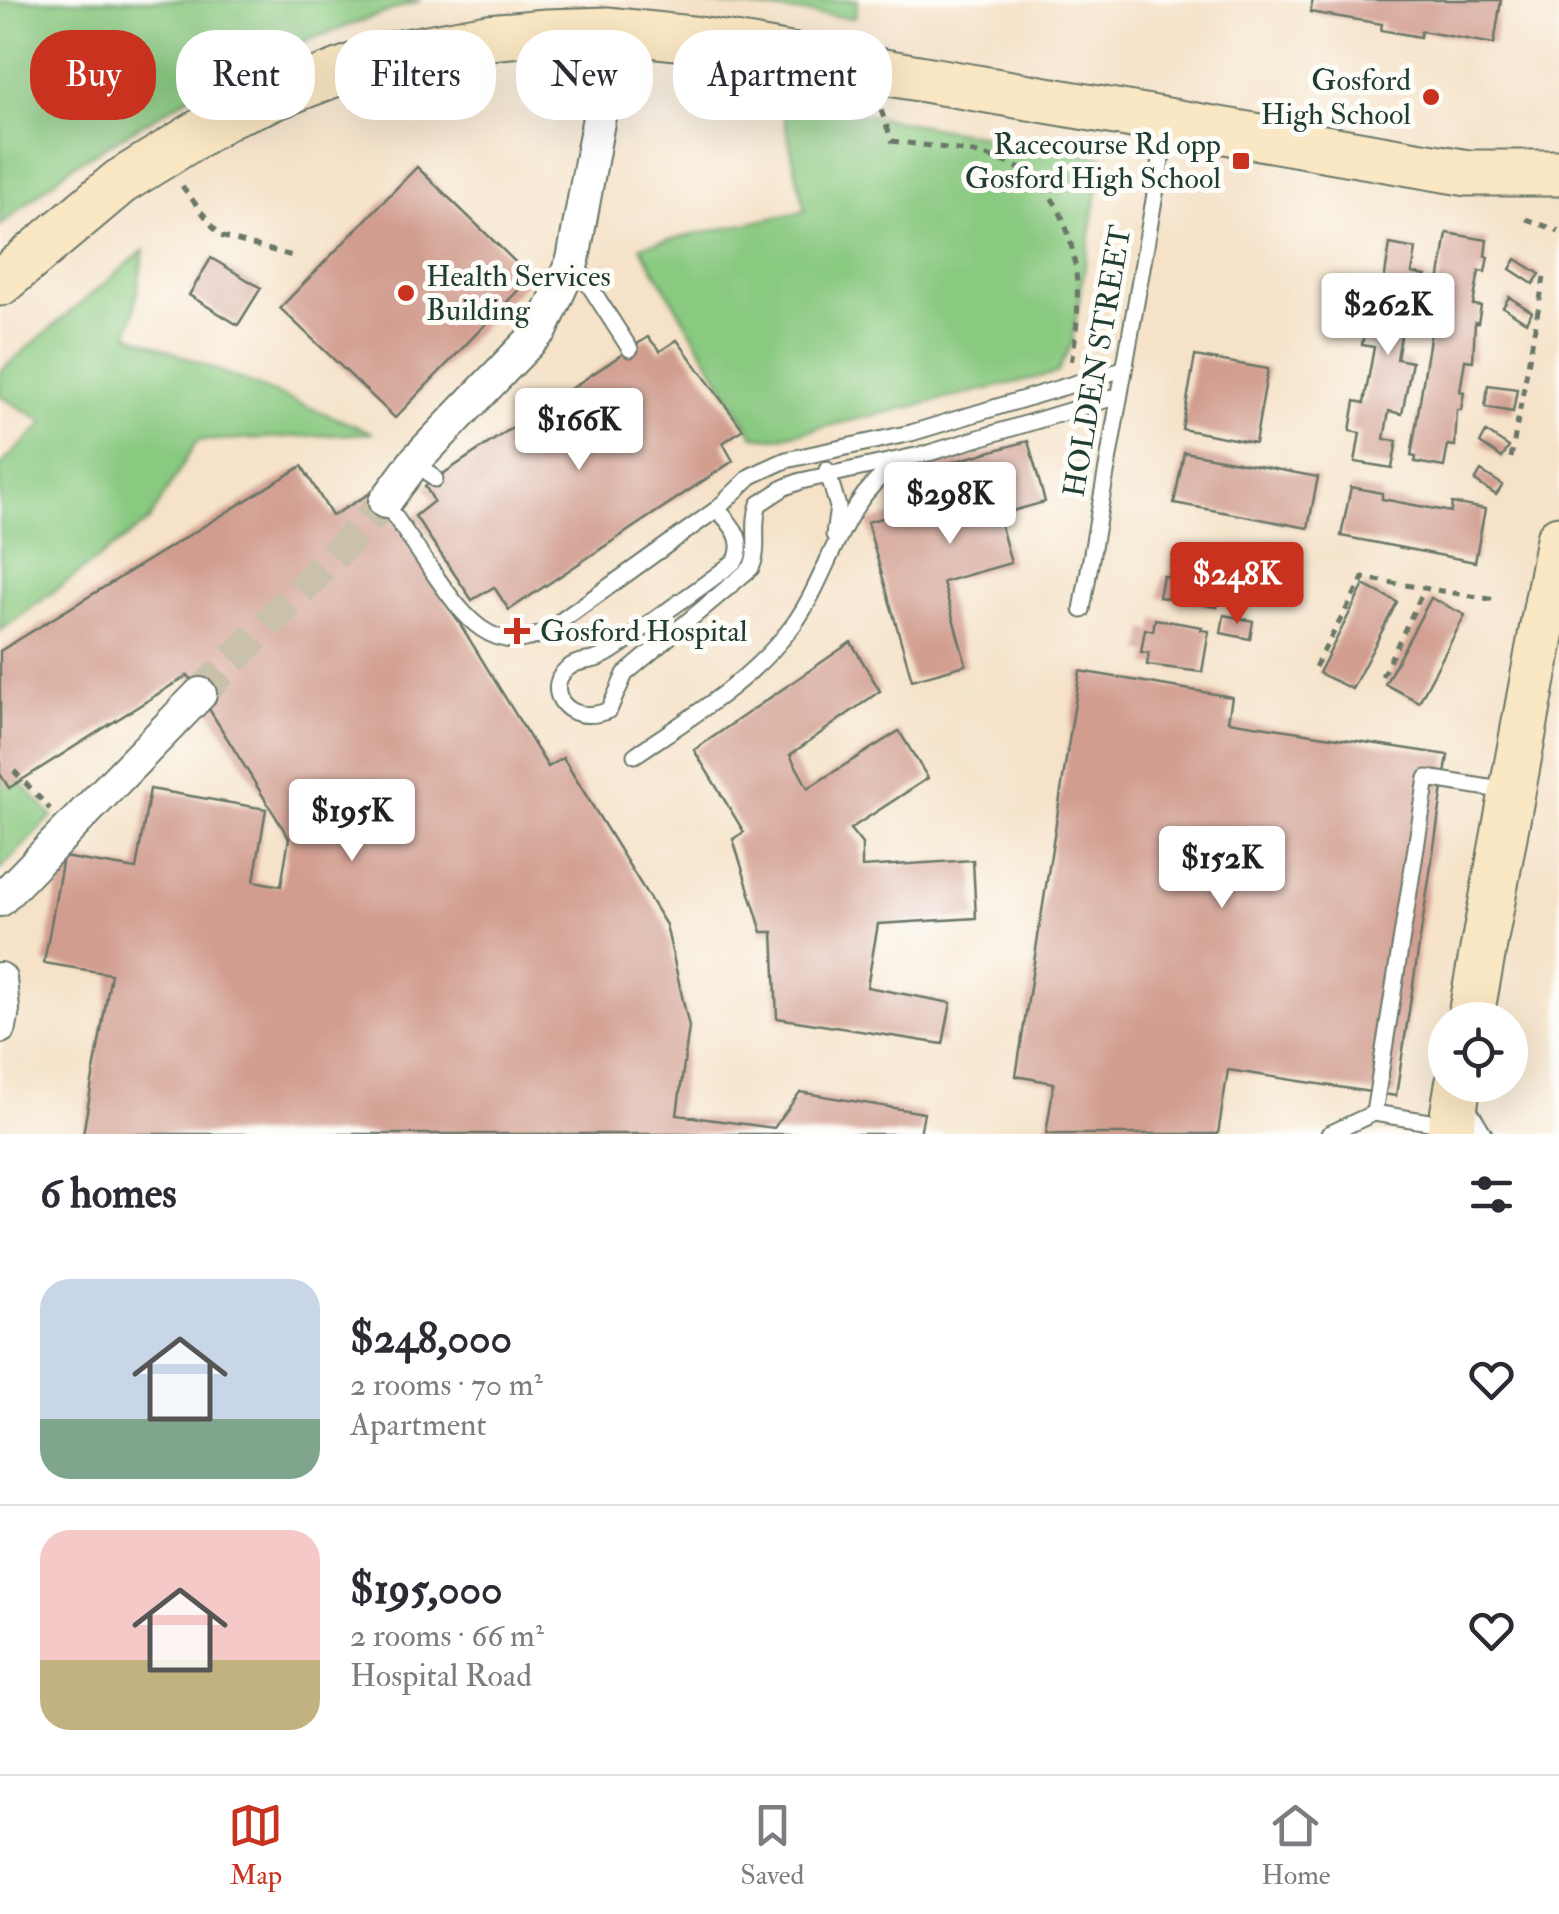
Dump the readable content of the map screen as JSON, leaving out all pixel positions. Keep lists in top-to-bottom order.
{
  "streets": {
    "lane": ["HOLDEN STREET"]
  },
  "places": {
    "other": ["Gosford High School", "Health Services Building"],
    "transit": ["Racecourse Rd opp Gosford High School"],
    "health": ["Gosford Hospital"]
  },
  "page": {
    "chip": [
      "Buy",
      "Rent",
      "Filters",
      "New",
      "Apartment"
    ],
    "price": [
      "$262K",
      "$166K",
      "$298K",
      "$248K",
      "$195K",
      "$152K"
    ],
    "heading": "6 homes",
    "list": [
      {
        "name": "$248,000",
        "note": "2 rooms · 70 m² · Apartment"
      },
      {
        "name": "$195,000",
        "note": "2 rooms · 66 m² · Hospital Road"
      }
    ],
    "tabs": ["Map", "Saved", "Home"]
  }
}
